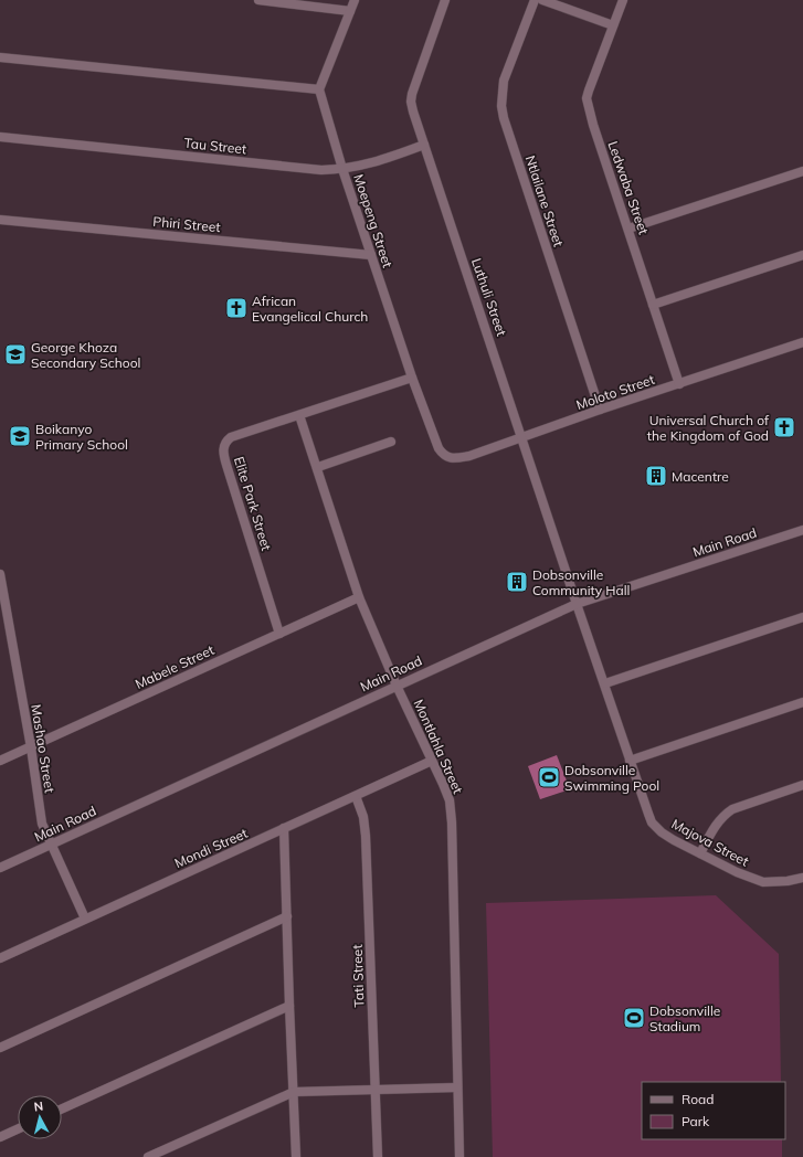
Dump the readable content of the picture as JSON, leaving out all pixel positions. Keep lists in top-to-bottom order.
{
  "streets": {
    "street": [
      "Tau Street",
      "Ledwaba Street",
      "Ntlailane Street",
      "Moepeng Street",
      "Phiri Street",
      "Luthuli Street",
      "Moloto Street",
      "Elite Park Street",
      "Main Road",
      "Mabele Street",
      "Montlahla Street",
      "Mashao Street",
      "Majova Street",
      "Mondi Street",
      "Tati Street"
    ]
  },
  "crossings": [
    ["Tau Street", "Moepeng Street"],
    ["Tau Street", "Luthuli Street"],
    ["Ledwaba Street", "Moloto Street"],
    ["Ntlailane Street", "Moloto Street"],
    ["Moepeng Street", "Phiri Street"],
    ["Moepeng Street", "Moloto Street"],
    ["Moepeng Street", "Elite Park Street"],
    ["Luthuli Street", "Moloto Street"],
    ["Luthuli Street", "Main Road"],
    ["Luthuli Street", "Majova Street"],
    ["Elite Park Street", "Mabele Street"],
    ["Elite Park Street", "Montlahla Street"],
    ["Main Road", "Montlahla Street"],
    ["Main Road", "Mashao Street"],
    ["Main Road", "Majova Street"],
    ["Mabele Street", "Montlahla Street"],
    ["Mabele Street", "Mashao Street"],
    ["Montlahla Street", "Mondi Street"],
    ["Mashao Street", "Mondi Street"],
    ["Mondi Street", "Tati Street"]
  ],
  "places": {
    "church": ["African Evangelical Church", "Universal Church of the Kingdom of God"],
    "school or university": ["George Khoza Secondary School", "Boikanyo Primary School"],
    "building": ["Macentre", "Dobsonville Community Hall"],
    "sports": ["Dobsonville Swimming Pool", "Dobsonville Stadium"]
  },
  "legend": ["Road", "Park"],
  "north": "top"
}
